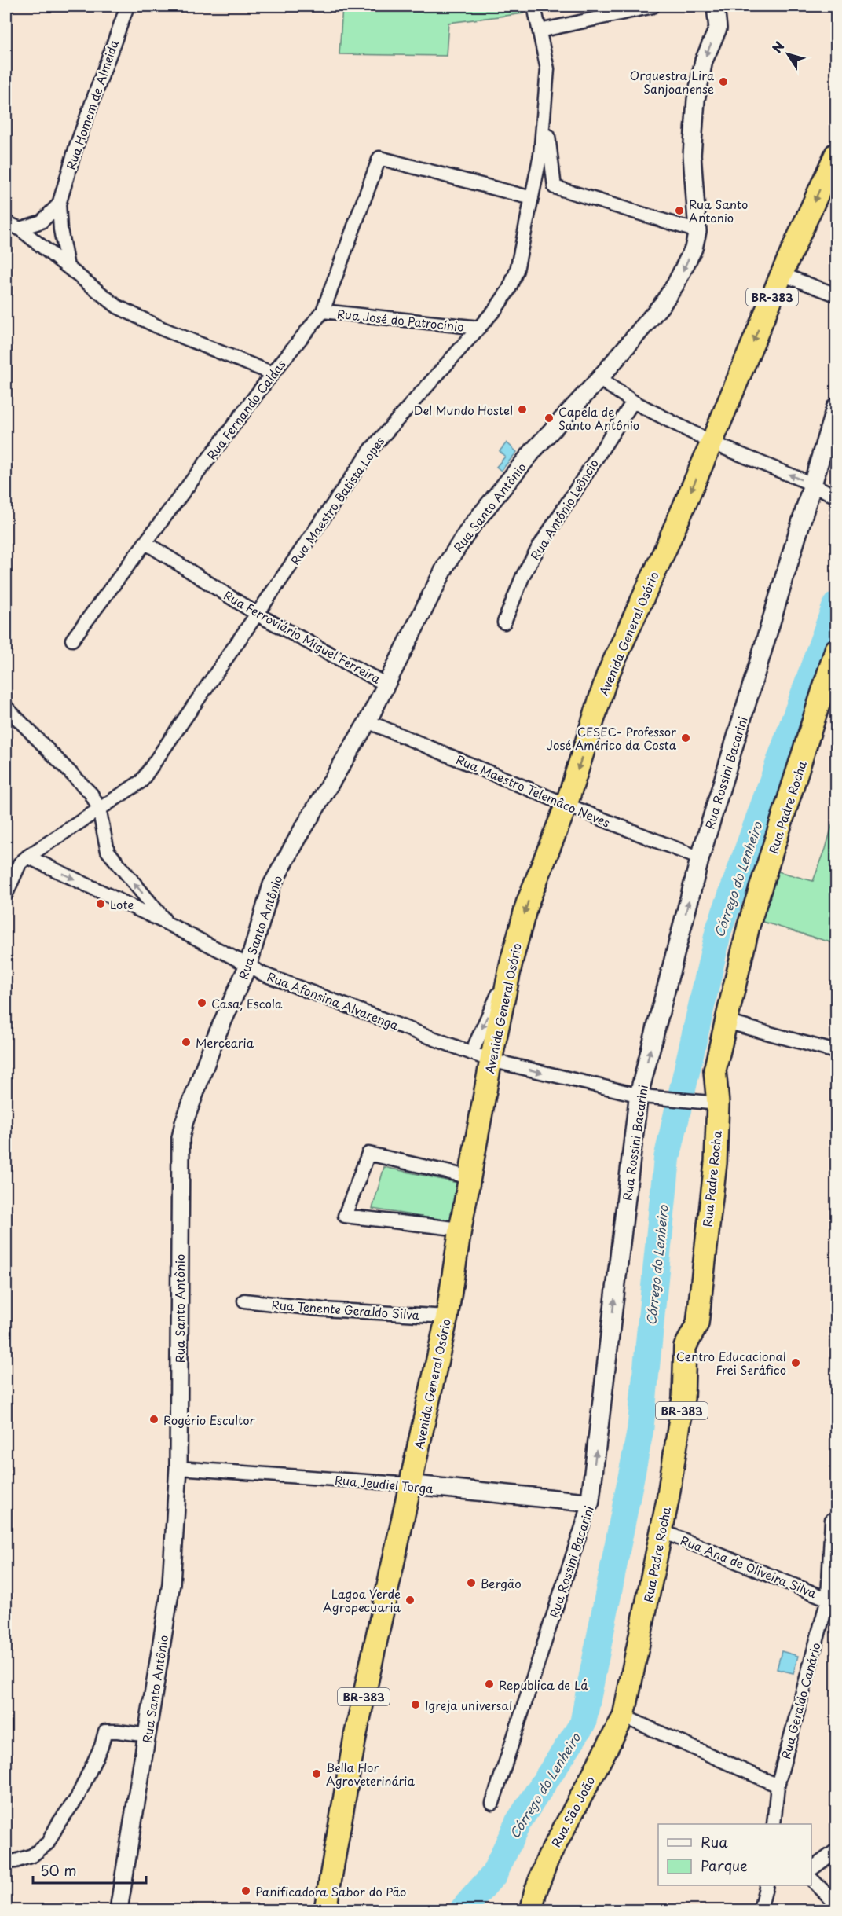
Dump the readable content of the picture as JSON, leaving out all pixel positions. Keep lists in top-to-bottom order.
{
  "streets": {
    "highway": [
      "BR-383",
      "Avenida General Osório",
      "Rua Padre Rocha",
      "Rua São João"
    ],
    "main road": ["Rua Rossini Bacarini", "Rua Jeudiel Torga"],
    "street": [
      "Rua Homem de Almeida",
      "Rua José do Patrocínio",
      "Rua Fernando Caldas",
      "Rua Maestro Batista Lopes",
      "Rua Santo Antônio",
      "Rua Antônio Leôncio",
      "Rua Ferroviário Miguel Ferreira",
      "Rua Maestro Telemâco Neves",
      "Rua Afonsina Alvarenga",
      "Rua Tenente Geraldo Silva",
      "Rua Ana de Oliveira Silva",
      "Rua Geraldo Canário"
    ]
  },
  "crossings": [
    ["Rua José do Patrocínio", "Rua Fernando Caldas"],
    ["Rua José do Patrocínio", "Rua Maestro Batista Lopes"],
    ["Rua Fernando Caldas", "Rua Maestro Batista Lopes"],
    ["Rua Fernando Caldas", "Rua Ferroviário Miguel Ferreira"],
    ["Rua Maestro Batista Lopes", "Rua Ferroviário Miguel Ferreira"],
    ["Rua Maestro Batista Lopes", "Rua Afonsina Alvarenga"],
    ["Rua Santo Antônio", "Rua Ferroviário Miguel Ferreira"],
    ["Rua Santo Antônio", "Rua Maestro Telemâco Neves"],
    ["Rua Santo Antônio", "Rua Afonsina Alvarenga"],
    ["Rua Santo Antônio", "Rua Jeudiel Torga"],
    ["Avenida General Osório", "Rua Maestro Telemâco Neves"],
    ["Avenida General Osório", "Rua Afonsina Alvarenga"],
    ["Avenida General Osório", "Rua Tenente Geraldo Silva"],
    ["Avenida General Osório", "Rua Jeudiel Torga"],
    ["Rua Rossini Bacarini", "Rua Maestro Telemâco Neves"],
    ["Rua Rossini Bacarini", "Rua Afonsina Alvarenga"],
    ["Rua Rossini Bacarini", "Rua Jeudiel Torga"],
    ["Rua Padre Rocha", "Rua Afonsina Alvarenga"],
    ["Rua Padre Rocha", "Rua Ana de Oliveira Silva"],
    ["Rua Padre Rocha", "Rua São João"],
    ["Rua Ana de Oliveira Silva", "Rua Geraldo Canário"]
  ],
  "one_way": ["Avenida General Osório", "Rua Rossini Bacarini"],
  "water": ["Córrego do Lenheiro"],
  "places": [
    "Orquestra Lira Sanjoanense",
    "Rua Santo Antonio",
    "Del Mundo Hostel",
    "Capela de Santo Antônio",
    "CESEC- Professor José Américo da Costa",
    "Lote",
    "Casa, Escola",
    "Mercearia",
    "Centro Educacional Frei Seráfico",
    "Rogério Escultor",
    "Bergão",
    "Lagoa Verde Agropecuaria",
    "Republica de Lá",
    "Igreja universal",
    "Bella Flor Agroveterinária",
    "Panificadora Sabor do Pão"
  ],
  "legend": ["Rua", "Parque"],
  "scale_bar": "50 m",
  "north": "top left"
}
